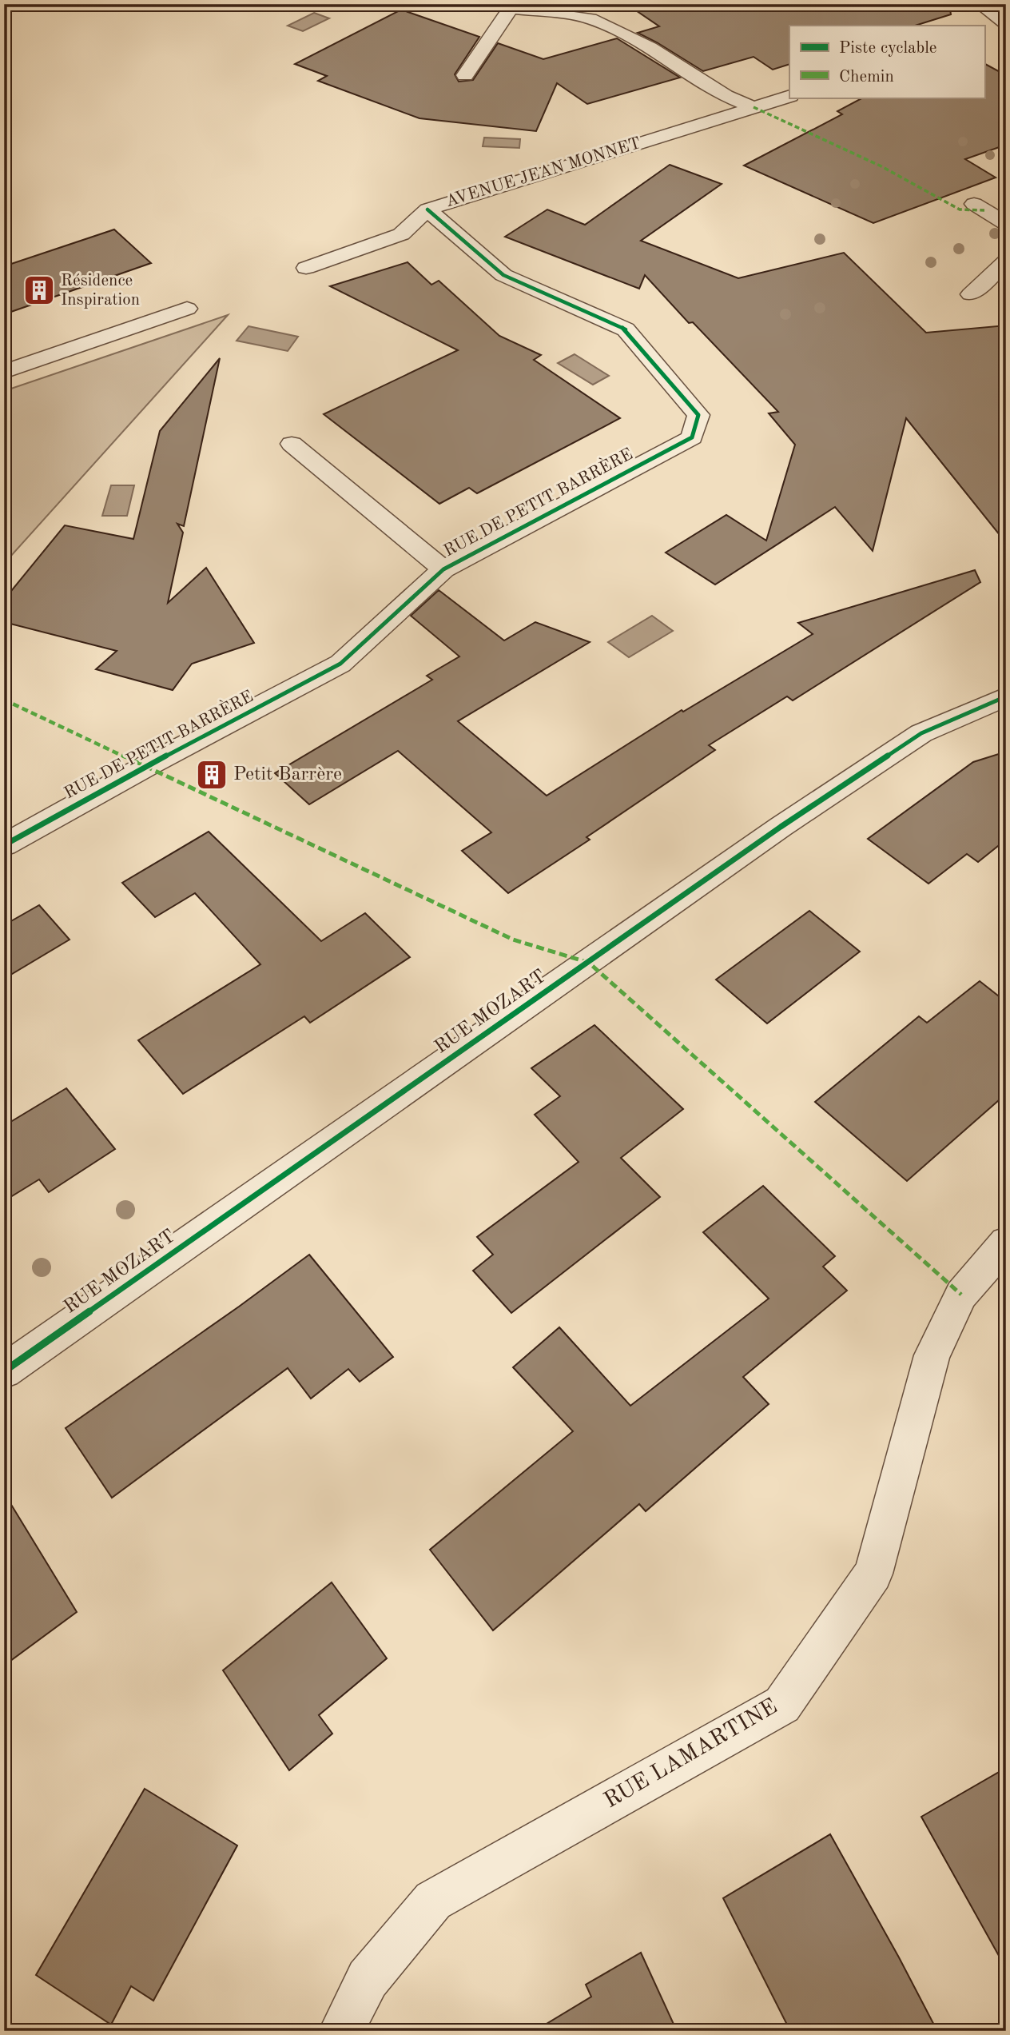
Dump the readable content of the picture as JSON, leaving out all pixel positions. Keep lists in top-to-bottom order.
{
  "streets": {
    "street": [
      "AVENUE JEAN MONNET",
      "RUE DE PETIT BARRÈRE",
      "RUE MOZART",
      "RUE LAMARTINE"
    ]
  },
  "crossings": [
    ["AVENUE JEAN MONNET", "RUE DE PETIT BARRÈRE"]
  ],
  "places": {
    "building": ["Résidence Inspiration", "Petit Barrère"]
  },
  "legend": ["Piste cyclable", "Chemin"]
}
